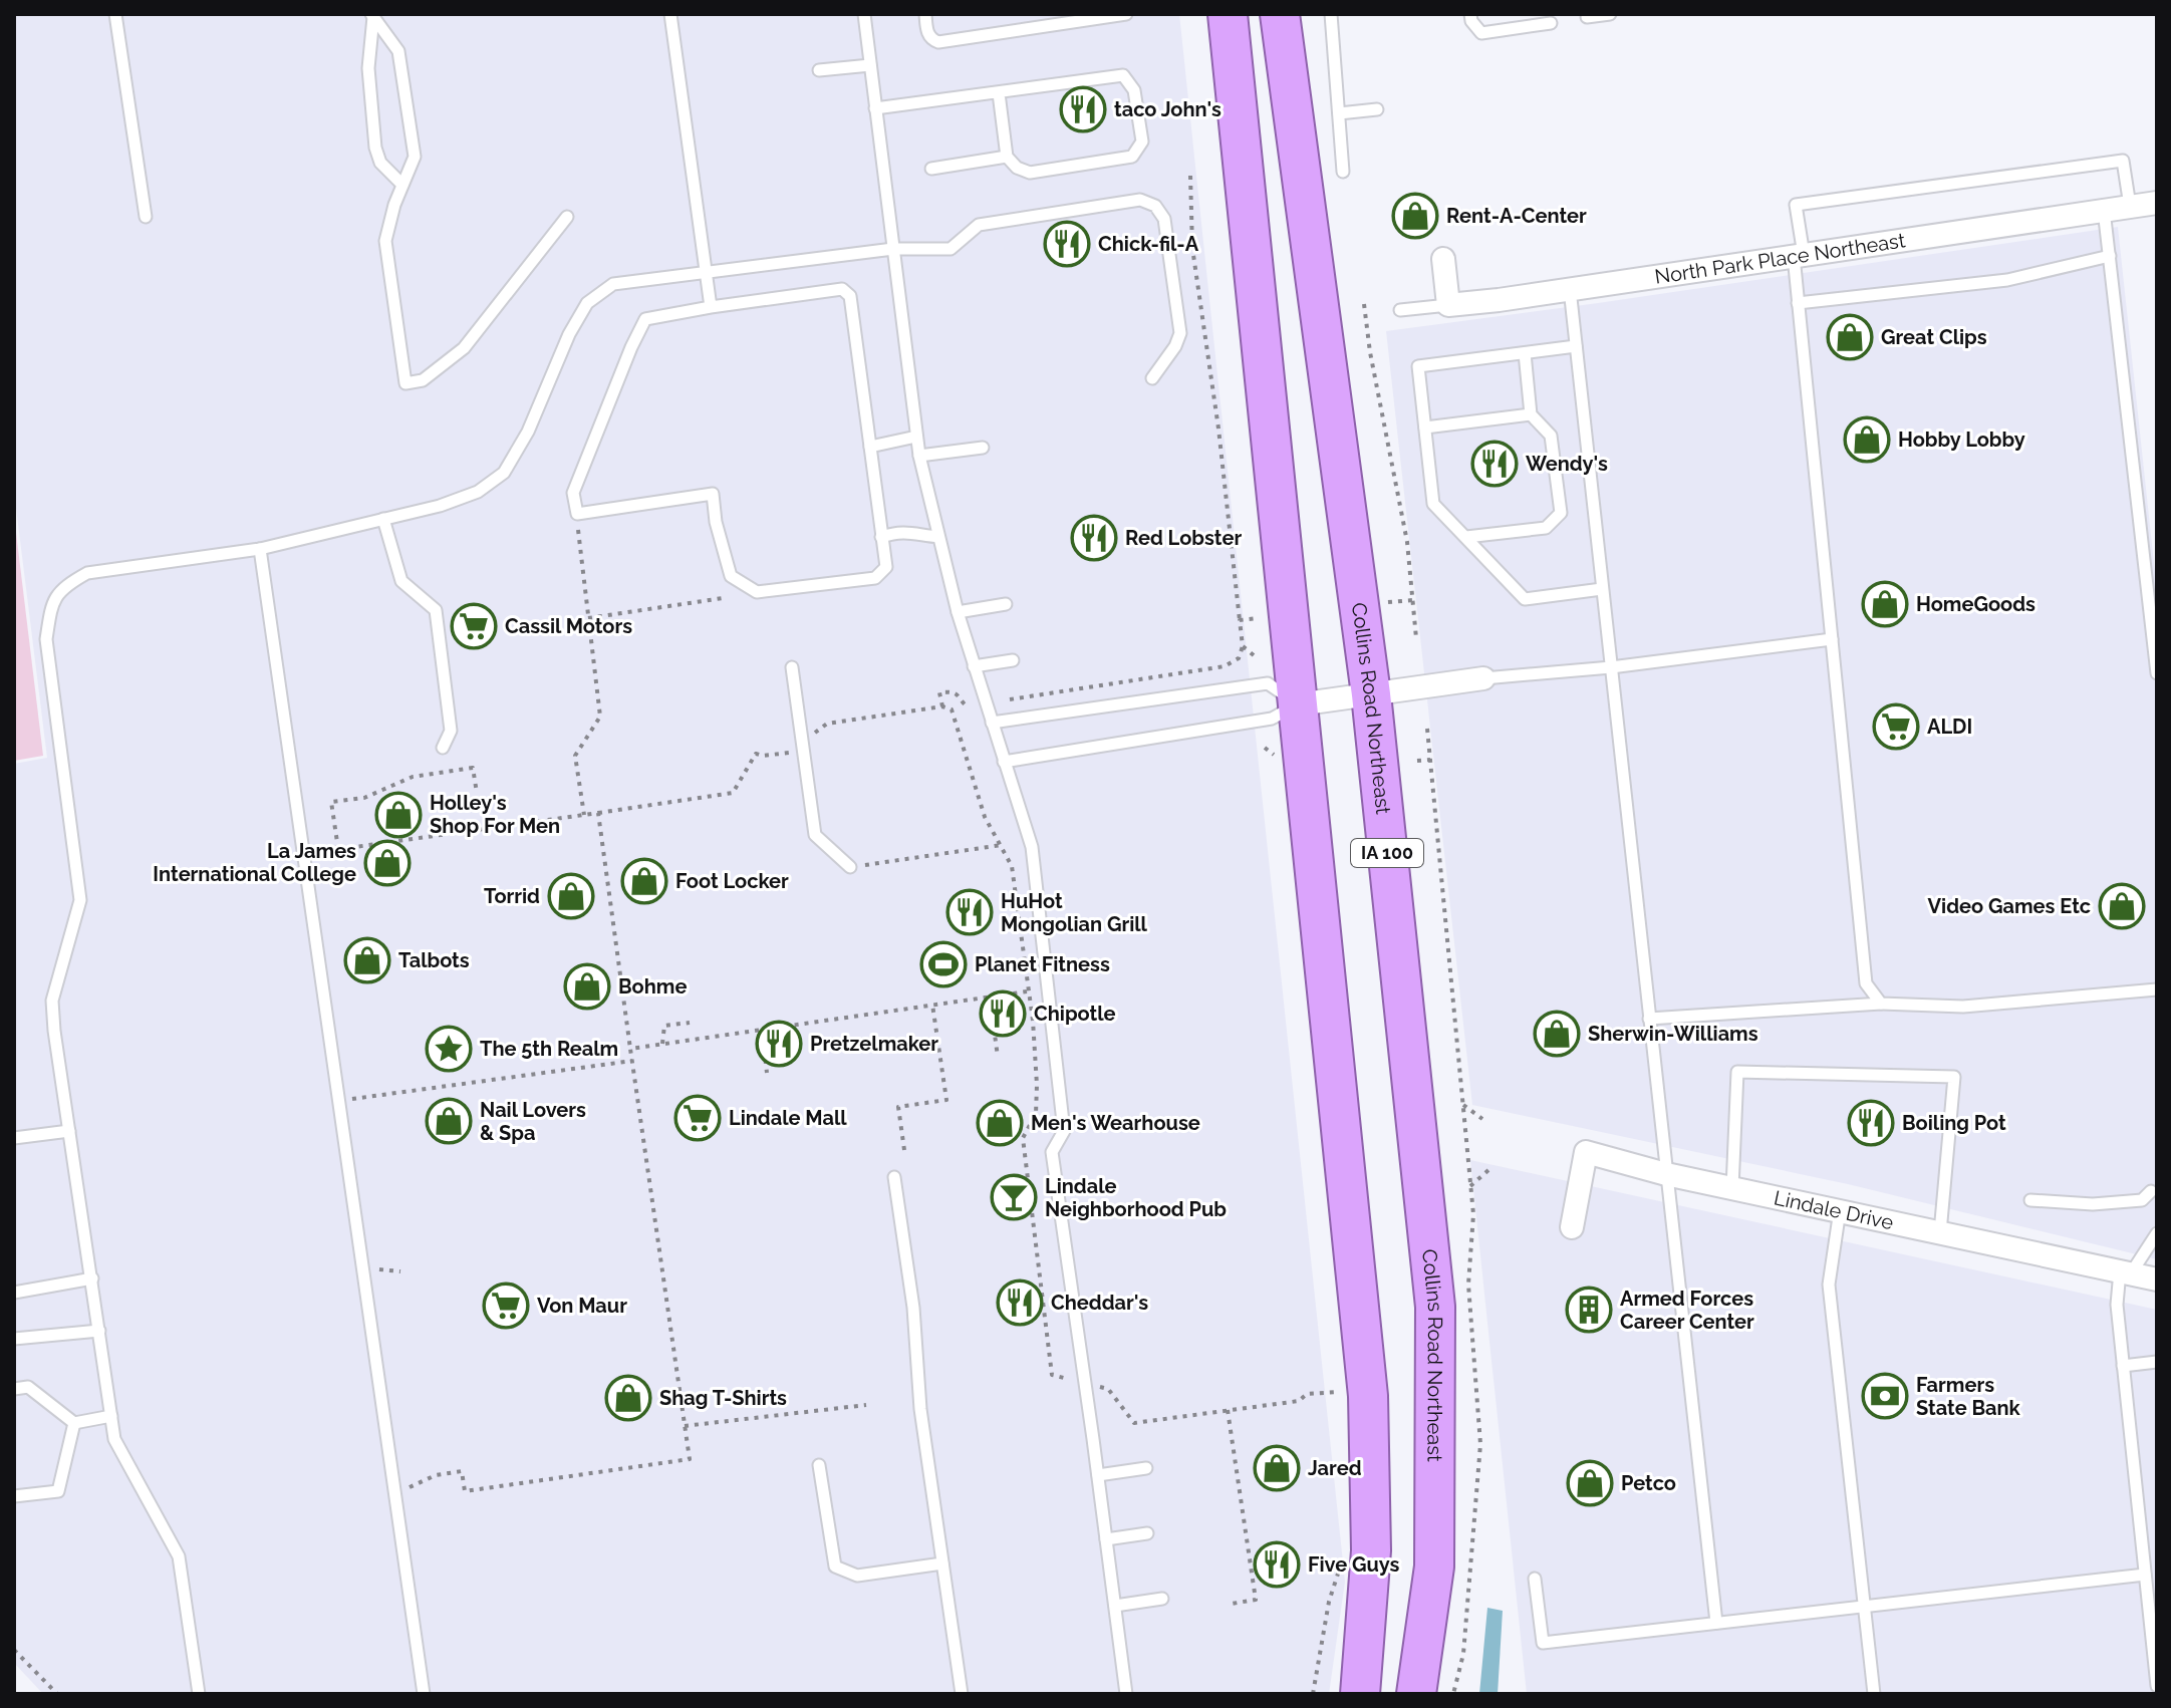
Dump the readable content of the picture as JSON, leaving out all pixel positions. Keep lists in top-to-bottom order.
{
  "streets": {
    "highway": ["Collins Road Northeast", "IA 100"],
    "street": ["North Park Place Northeast", "Lindale Drive"]
  },
  "places": {
    "restaurant": [
      "taco John's",
      "Chick-fil-A",
      "Wendy's",
      "Red Lobster",
      "HuHot Mongolian Grill",
      "Chipotle",
      "Pretzelmaker",
      "Boiling Pot",
      "Cheddar's",
      "Five Guys"
    ],
    "shop": [
      "Rent-A-Center",
      "Great Clips",
      "Hobby Lobby",
      "HomeGoods",
      "Holley's Shop For Men",
      "La James International College",
      "Foot Locker",
      "Torrid",
      "Video Games Etc",
      "Talbots",
      "Bohme",
      "Sherwin-Williams",
      "Nail Lovers & Spa",
      "Men's Wearhouse",
      "Shag T-Shirts",
      "Jared",
      "Petco"
    ],
    "supermarket": [
      "Cassil Motors",
      "ALDI",
      "Lindale Mall",
      "Von Maur"
    ],
    "sports": ["Planet Fitness"],
    "place": ["The 5th Realm"],
    "bar": ["Lindale Neighborhood Pub"],
    "building": ["Armed Forces Career Center"],
    "bank": ["Farmers State Bank"]
  }
}
